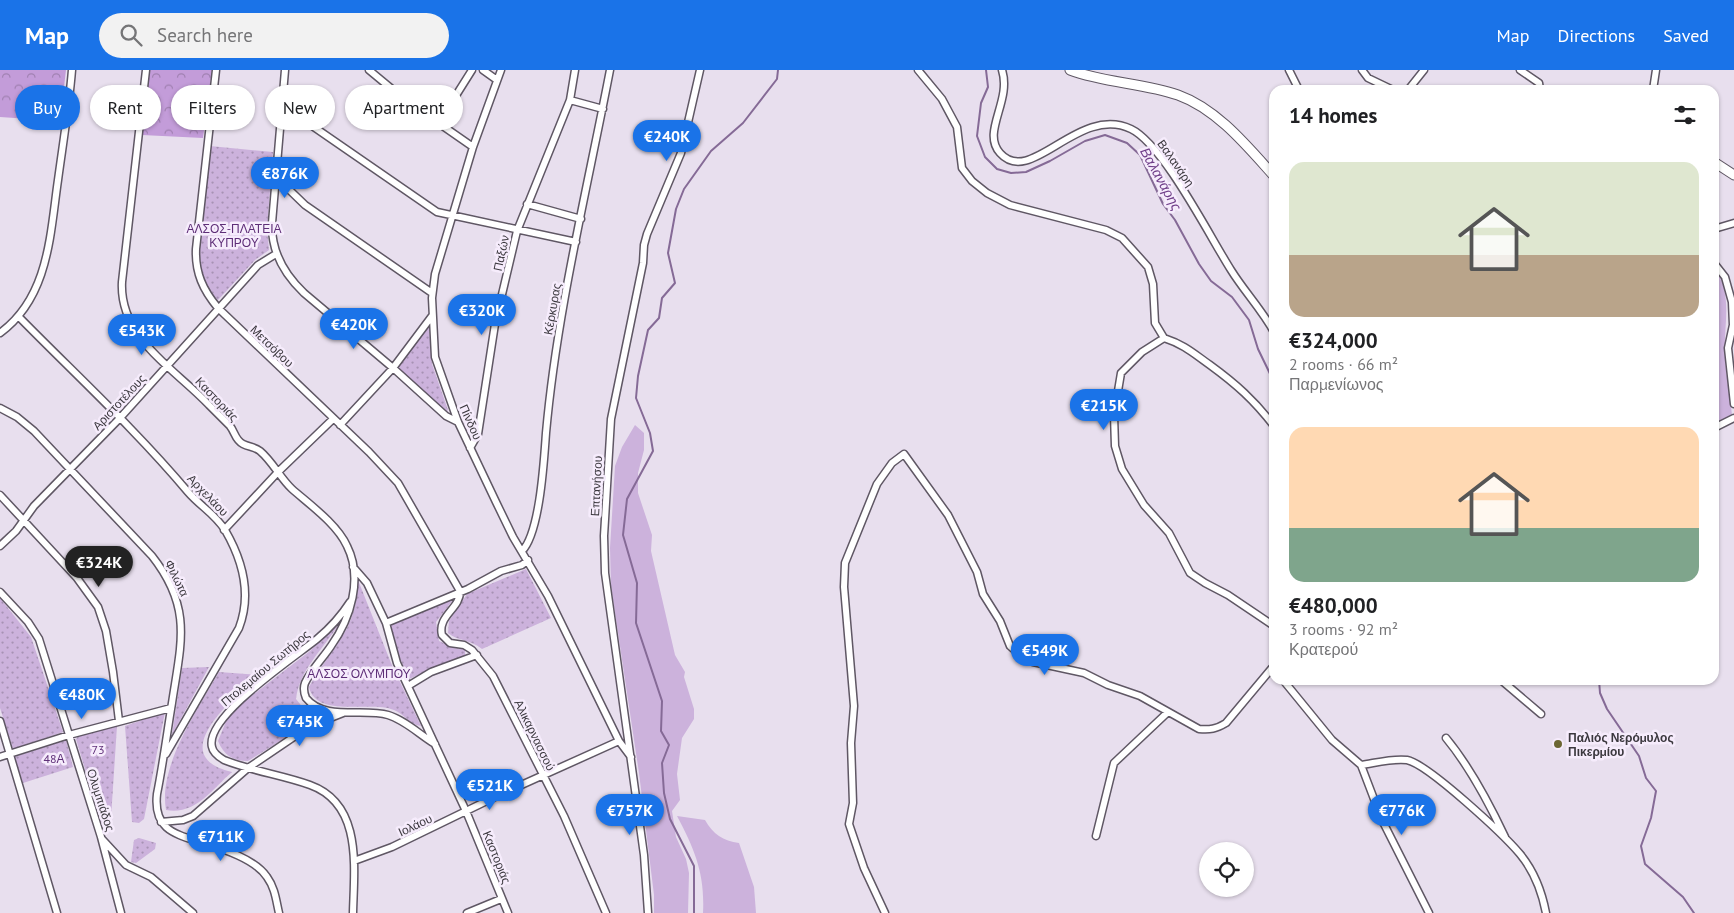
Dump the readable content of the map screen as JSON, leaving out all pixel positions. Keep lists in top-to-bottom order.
{
  "streets": {
    "street": [
      "Βαλανάρη",
      "Παξών",
      "Κέρκυρας",
      "Μετσόβου",
      "Καστοριάς",
      "Αριστοτέλους",
      "Πίνδου",
      "Επτανήσου",
      "Αρχελάου",
      "Φιλώτα",
      "Πτολεμαίου Σωτήρος",
      "Αλικαρνασσού",
      "Ολυμπιάδος",
      "Ιολάου"
    ]
  },
  "crossings": [
    ["Παξών", "Πίνδου"],
    ["Κέρκυρας", "Πίνδου"],
    ["Μετσόβου", "Αριστοτέλους"],
    ["Μετσόβου", "Αλικαρνασσού"],
    ["Καστοριάς", "Αριστοτέλους"],
    ["Καστοριάς", "Πτολεμαίου Σωτήρος"],
    ["Καστοριάς", "Ιολάου"],
    ["Αριστοτέλους", "Αρχελάου"],
    ["Αριστοτέλους", "Φιλώτα"],
    ["Πίνδου", "Επτανήσου"],
    ["Πίνδου", "Ιολάου"],
    ["Αρχελάου", "Φιλώτα"],
    ["Πτολεμαίου Σωτήρος", "Ιολάου"],
    ["Αλικαρνασσού", "Ιολάου"]
  ],
  "water": ["Βαλανάρης"],
  "parks": [
    "ΑΛΣΟΣ-ΠΛΑΤΕΙΑ ΚΥΠΡΟΥ",
    "ΑΛΣΟΣ ΟΛΥΜΠΟΥ",
    "73",
    "48Α"
  ],
  "places": ["Παλιός Νερόμυλος Πικερμίου"],
  "page": {
    "header": "Map",
    "search": "Search here",
    "nav": ["Map", "Directions", "Saved"],
    "chip": [
      "Buy",
      "Rent",
      "Filters",
      "New",
      "Apartment"
    ],
    "heading": "14 homes",
    "price": [
      "€240K",
      "€876K",
      "€320K",
      "€420K",
      "€543K",
      "€215K",
      "€324K",
      "€549K",
      "€480K",
      "€745K",
      "€521K",
      "€757K",
      "€776K",
      "€711K"
    ],
    "list": [
      {
        "name": "€324,000",
        "note": "2 rooms · 66 m² · Παρμενίωνος"
      },
      {
        "name": "€480,000",
        "note": "3 rooms · 92 m² · Κρατερού"
      }
    ]
  }
}
